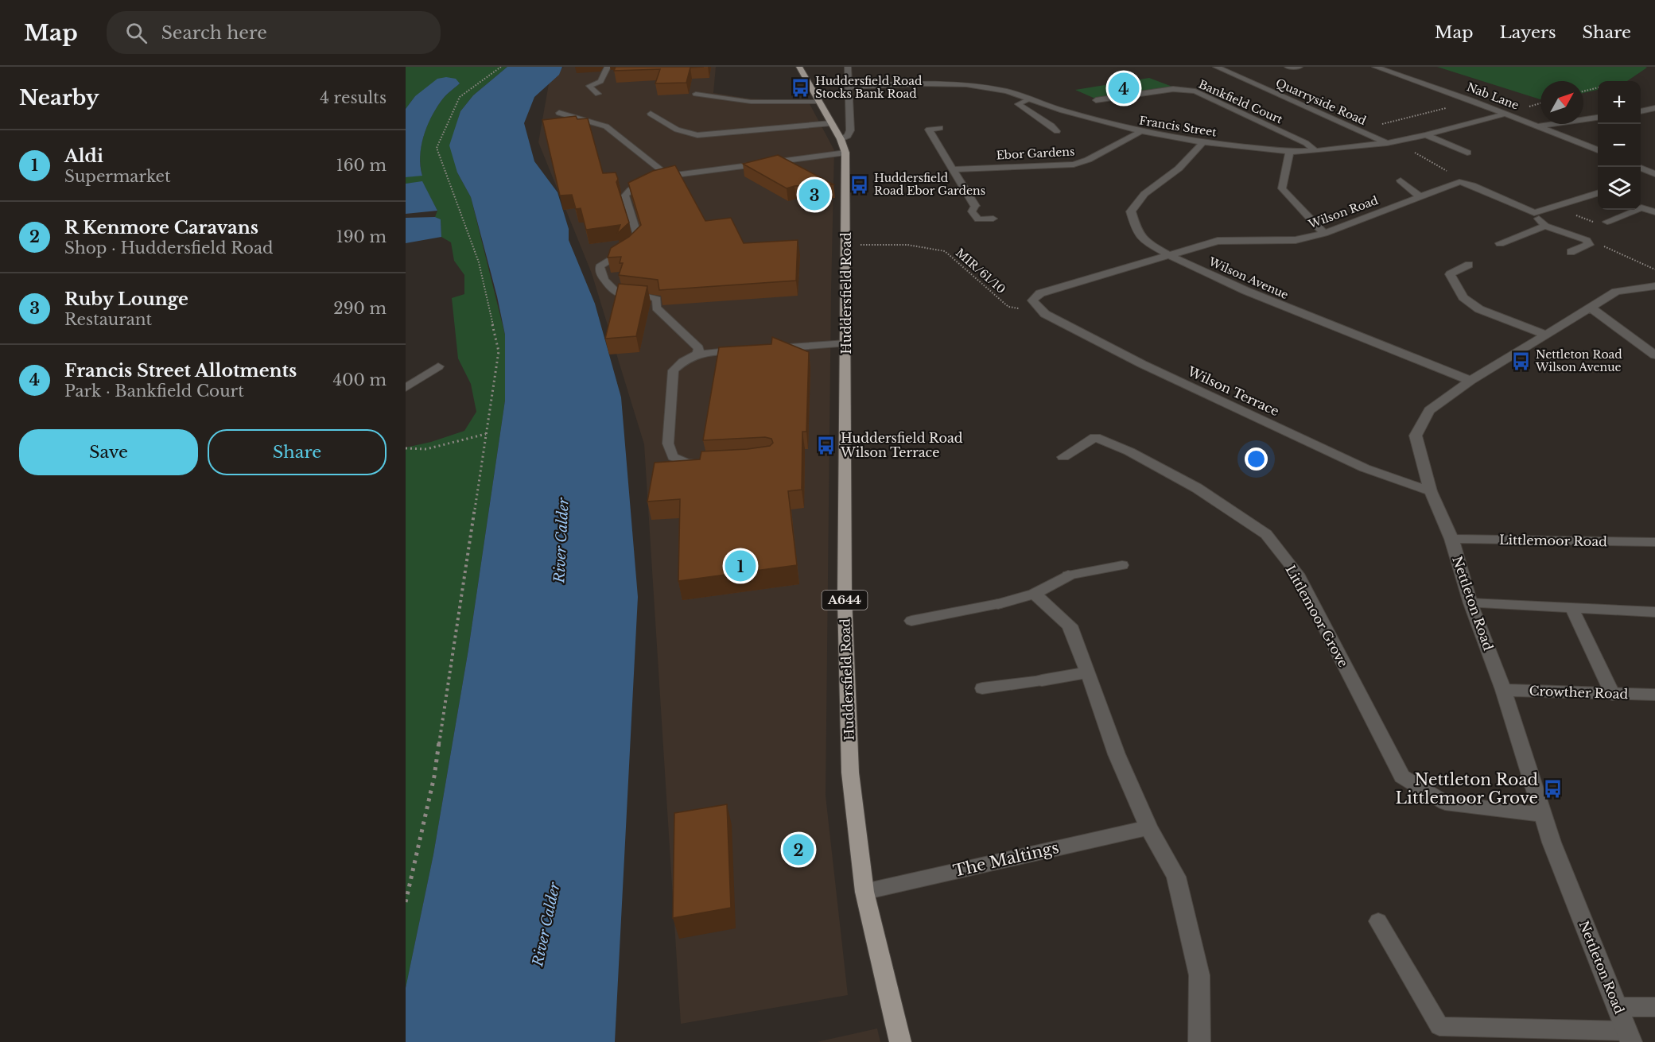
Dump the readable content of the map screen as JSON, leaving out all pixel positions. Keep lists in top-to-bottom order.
{
  "streets": {
    "highway": ["Huddersfield Road", "A644"],
    "street": [
      "Nab Lane",
      "Bankfield Court",
      "Quarryside Road",
      "Francis Street",
      "Ebor Gardens",
      "Wilson Road",
      "Wilson Avenue",
      "Wilson Terrace",
      "Littlemoor Road",
      "Nettleton Road",
      "Littlemoor Grove",
      "Crowther Road",
      "The Maltings"
    ],
    "path": ["MIR/61/10"]
  },
  "crossings": [
    ["Nab Lane", "Francis Street"],
    ["Bankfield Court", "Francis Street"],
    ["Quarryside Road", "Francis Street"],
    ["Francis Street", "Ebor Gardens"],
    ["Francis Street", "Wilson Avenue"],
    ["Wilson Road", "Wilson Avenue"],
    ["Wilson Road", "Wilson Terrace"],
    ["MIR/61/10", "Huddersfield Road"],
    ["MIR/61/10", "Wilson Terrace"],
    ["Wilson Avenue", "Nettleton Road"],
    ["Huddersfield Road", "The Maltings"],
    ["Wilson Terrace", "Nettleton Road"],
    ["Littlemoor Road", "Nettleton Road"],
    ["Nettleton Road", "Littlemoor Grove"],
    ["Nettleton Road", "Crowther Road"]
  ],
  "water": ["River Calder"],
  "places": {
    "bus stop": [
      "Huddersfield Road Stocks Bank Road",
      "Huddersfield Road Ebor Gardens",
      "Nettleton Road Wilson Avenue",
      "Huddersfield Road Wilson Terrace",
      "Nettleton Road Littlemoor Grove"
    ]
  },
  "north": "top right",
  "page": {
    "header": "Map",
    "search": "Search here",
    "nav": ["Map", "Layers", "Share"],
    "heading": ["Nearby", "4 results"],
    "pins": [
      "4",
      "3",
      "1",
      "2"
    ],
    "map_buttons": ["+", "−"],
    "list": [
      {
        "mark": "1",
        "name": "Aldi",
        "note": "Supermarket",
        "value": "160 m"
      },
      {
        "mark": "2",
        "name": "R Kenmore Caravans",
        "note": "Shop · Huddersfield Road",
        "value": "190 m"
      },
      {
        "mark": "3",
        "name": "Ruby Lounge",
        "note": "Restaurant",
        "value": "290 m"
      },
      {
        "mark": "4",
        "name": "Francis Street Allotments",
        "note": "Park · Bankfield Court",
        "value": "400 m"
      }
    ],
    "buttons": ["Save", "Share"]
  }
}
